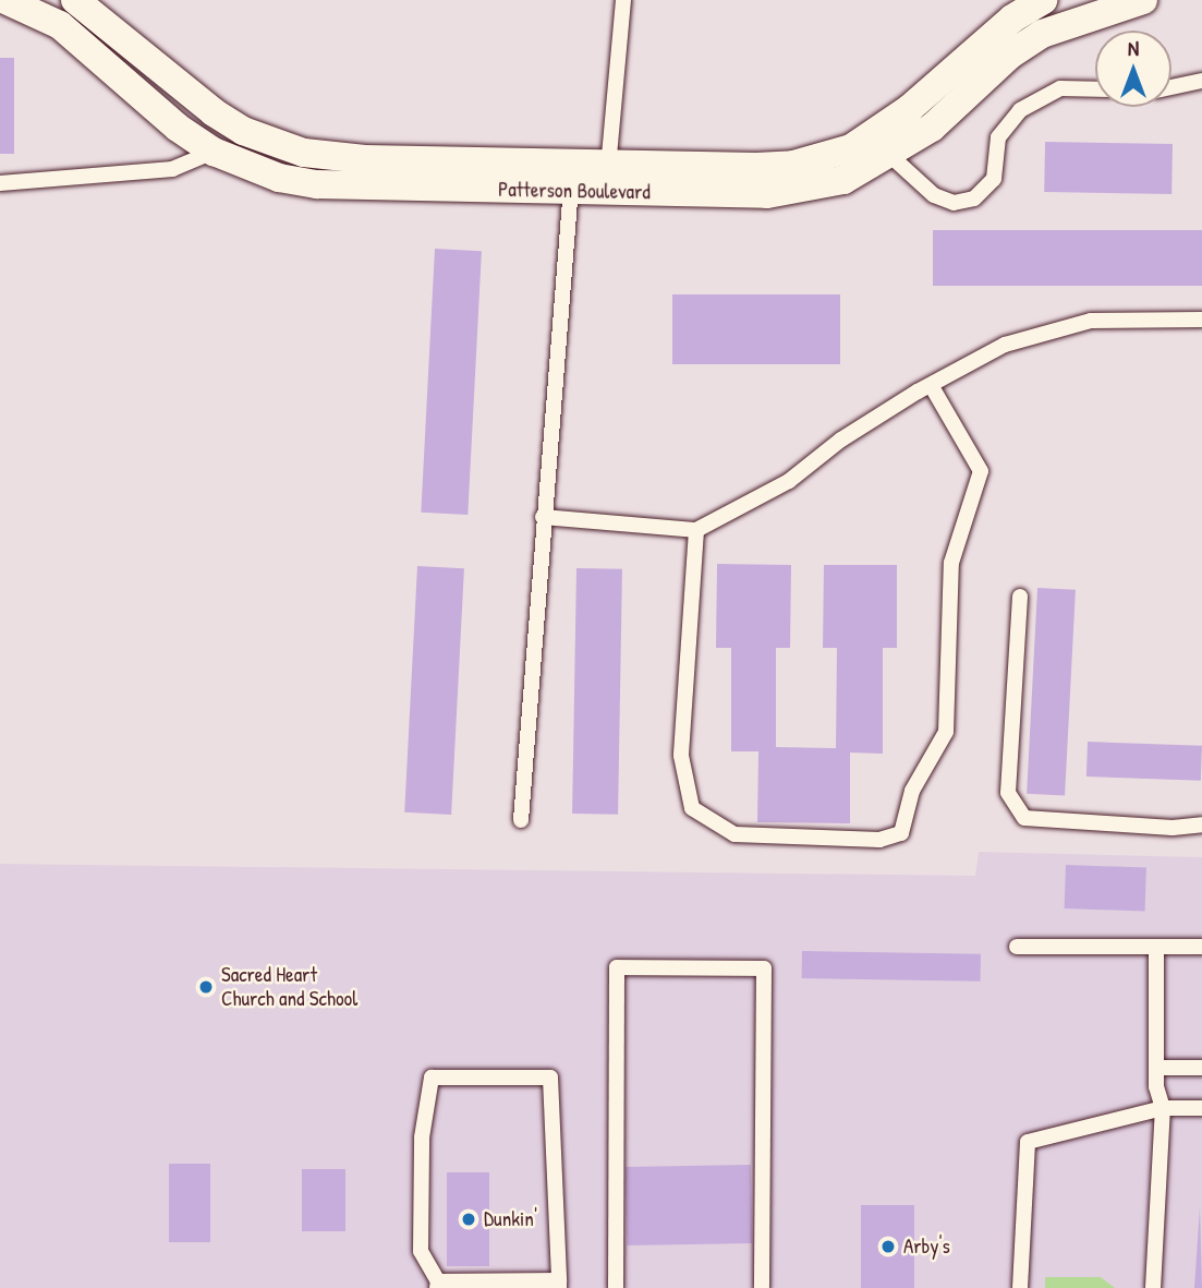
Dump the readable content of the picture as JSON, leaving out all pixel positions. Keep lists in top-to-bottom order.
{
  "streets": {
    "street": ["Patterson Boulevard"]
  },
  "places": ["Sacred Heart Church and School", "Dunkin'", "Arby's"],
  "north": "top"
}
